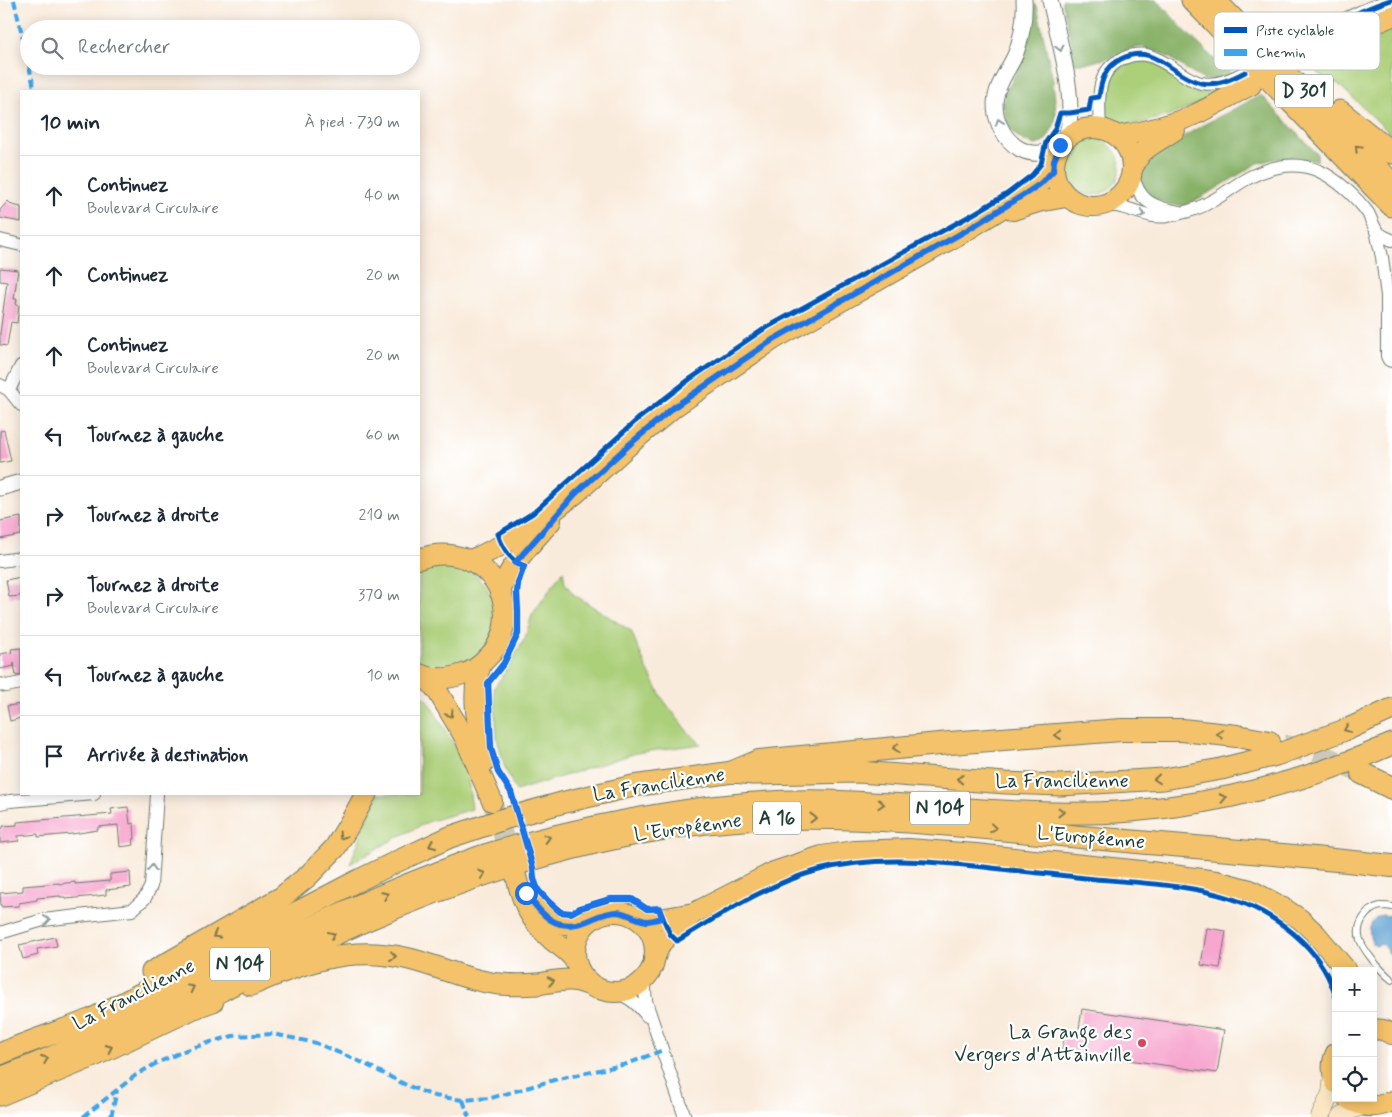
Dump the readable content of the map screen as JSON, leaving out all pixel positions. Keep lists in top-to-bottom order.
{
  "streets": {
    "highway": [
      "D 301",
      "La Francilienne",
      "N 104",
      "A 16",
      "L'Européenne"
    ]
  },
  "places": ["La Grange des Vergers d'Attainville"],
  "legend": ["Piste cyclable", "Chemin"],
  "page": {
    "search": "Rechercher",
    "heading": ["10 min", "À pied · 730 m"],
    "list": [
      ["Continuez", "Boulevard Circulaire", "40 m"],
      ["Continuez", "20 m"],
      ["Continuez", "Boulevard Circulaire", "20 m"],
      ["Tournez à gauche", "60 m"],
      ["Tournez à droite", "210 m"],
      ["Tournez à droite", "Boulevard Circulaire", "370 m"],
      ["Tournez à gauche", "10 m"],
      "Arrivée à destination"
    ],
    "map_buttons": ["+", "−"]
  }
}
